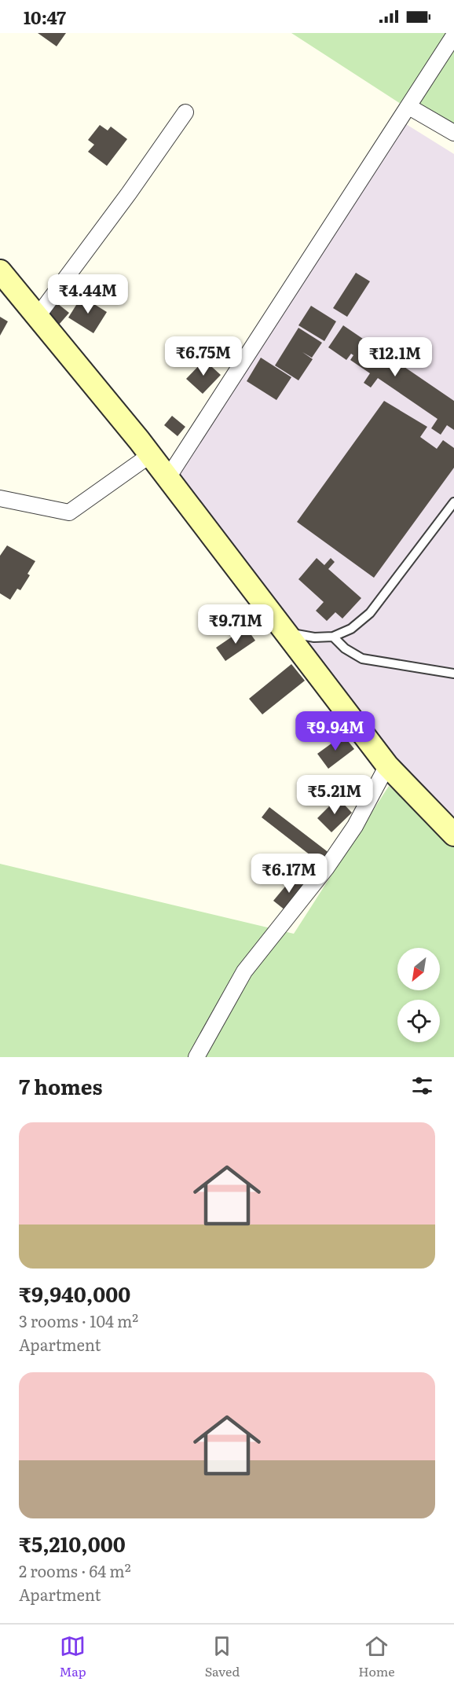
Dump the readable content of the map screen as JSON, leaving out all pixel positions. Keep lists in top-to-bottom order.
{
  "north": "bottom left",
  "page": {
    "status": "10:47",
    "price": [
      "₹4.44M",
      "₹6.75M",
      "₹12.1M",
      "₹9.71M",
      "₹9.94M",
      "₹5.21M",
      "₹6.17M"
    ],
    "heading": "7 homes",
    "list": [
      {
        "name": "₹9,940,000",
        "note": "3 rooms · 104 m² · Apartment"
      },
      {
        "name": "₹5,210,000",
        "note": "2 rooms · 64 m² · Apartment"
      }
    ],
    "tabs": ["Map", "Saved", "Home"]
  }
}
